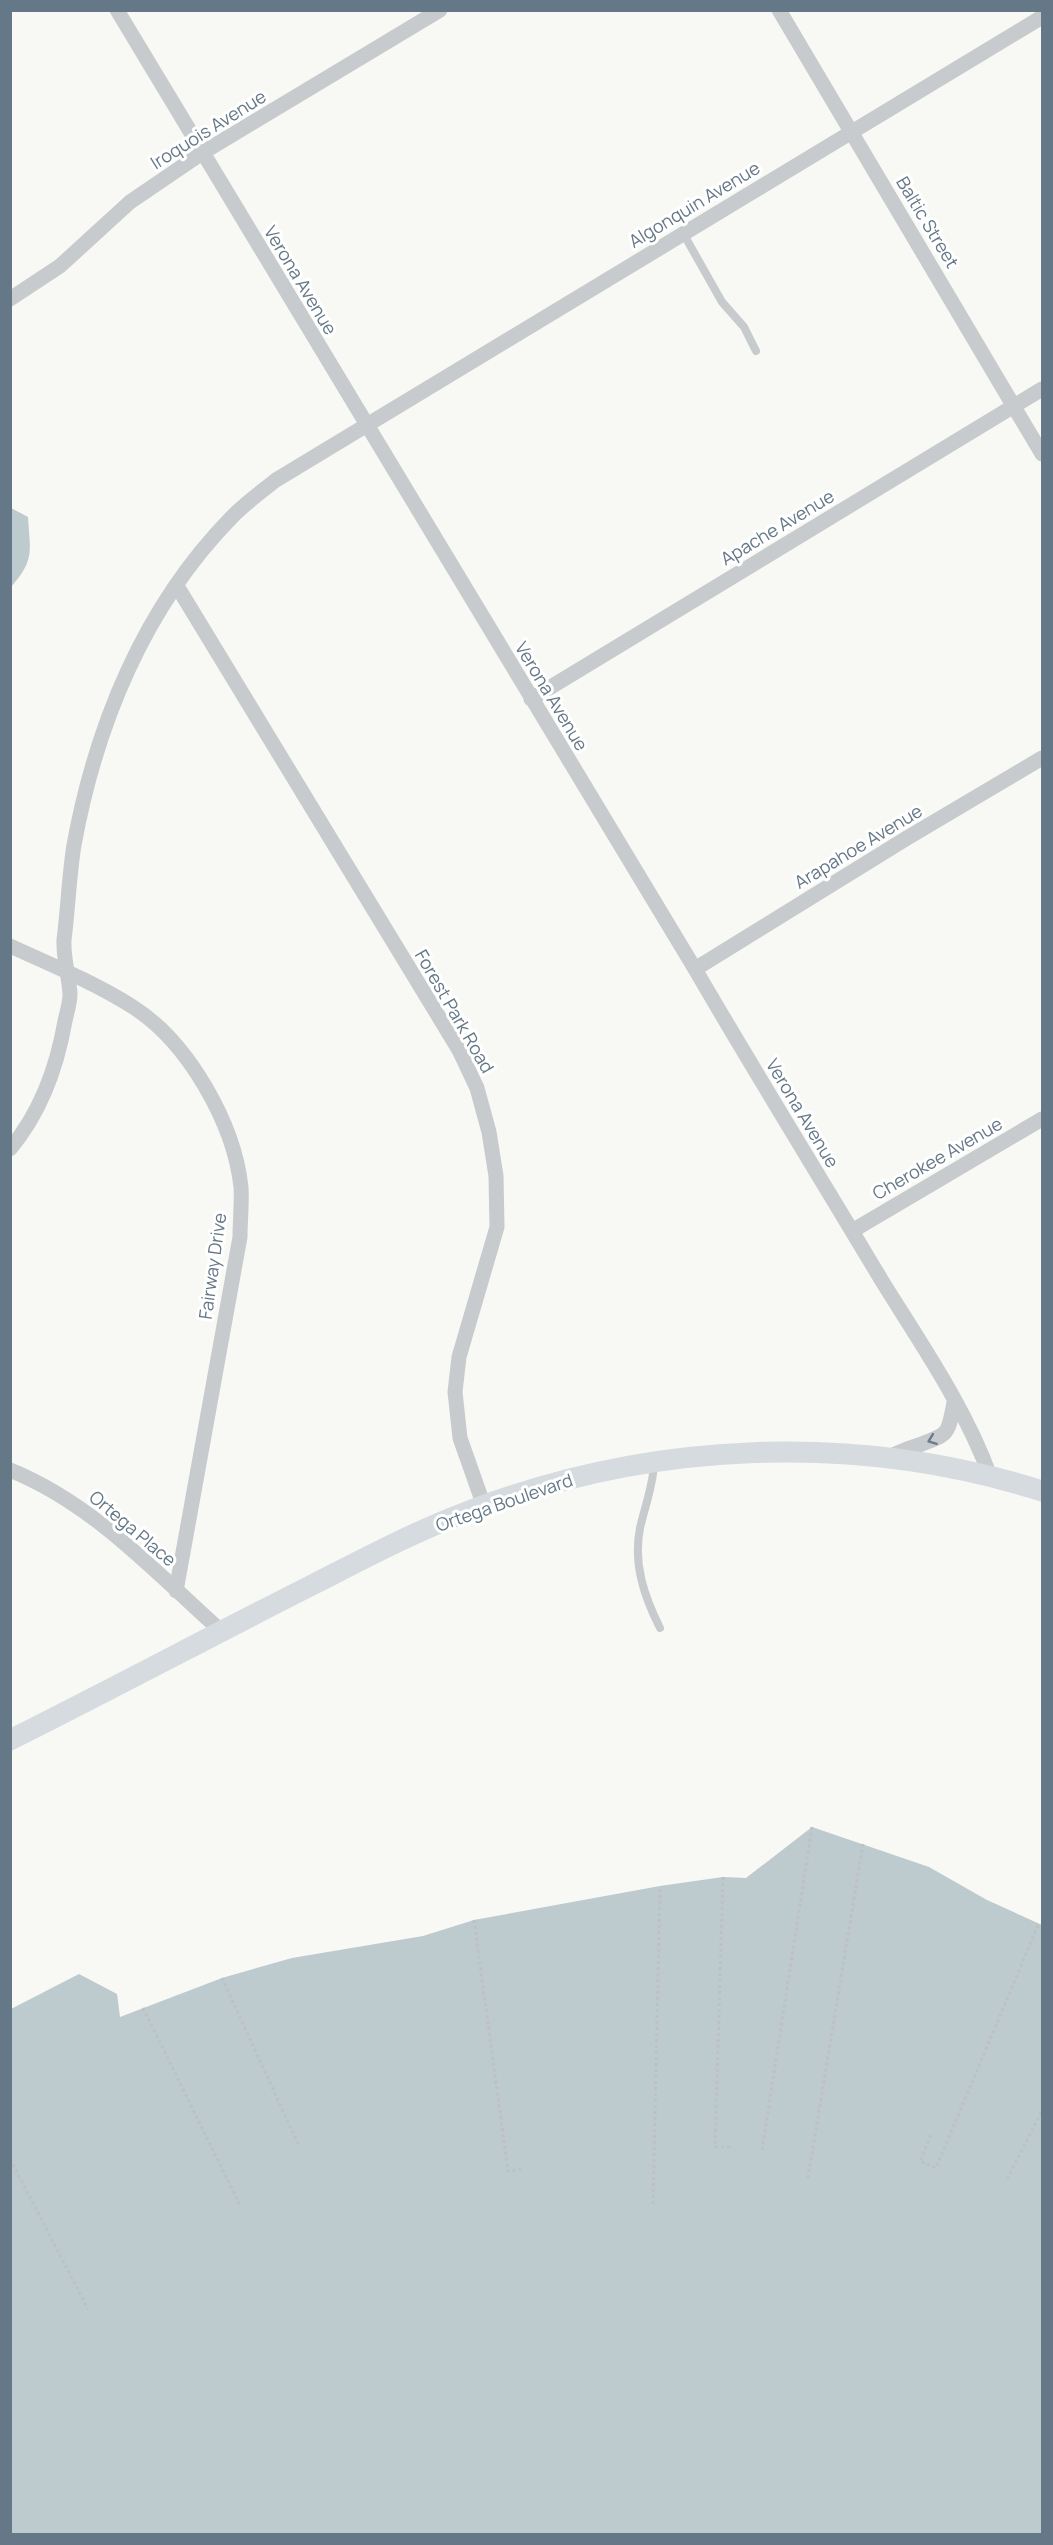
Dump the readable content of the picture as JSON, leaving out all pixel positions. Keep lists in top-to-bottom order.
{
  "streets": {
    "main road": ["Ortega Boulevard"],
    "street": [
      "Iroquois Avenue",
      "Algonquin Avenue",
      "Baltic Street",
      "Verona Avenue",
      "Apache Avenue",
      "Arapahoe Avenue",
      "Forest Park Road",
      "Cherokee Avenue",
      "Fairway Drive",
      "Ortega Place"
    ]
  },
  "crossings": [
    ["Iroquois Avenue", "Verona Avenue"],
    ["Algonquin Avenue", "Baltic Street"],
    ["Algonquin Avenue", "Verona Avenue"],
    ["Algonquin Avenue", "Forest Park Road"],
    ["Algonquin Avenue", "Fairway Drive"],
    ["Baltic Street", "Apache Avenue"],
    ["Verona Avenue", "Apache Avenue"],
    ["Verona Avenue", "Arapahoe Avenue"],
    ["Verona Avenue", "Cherokee Avenue"],
    ["Verona Avenue", "Ortega Boulevard"],
    ["Forest Park Road", "Ortega Boulevard"],
    ["Fairway Drive", "Ortega Place"],
    ["Ortega Boulevard", "Ortega Place"]
  ]
}
